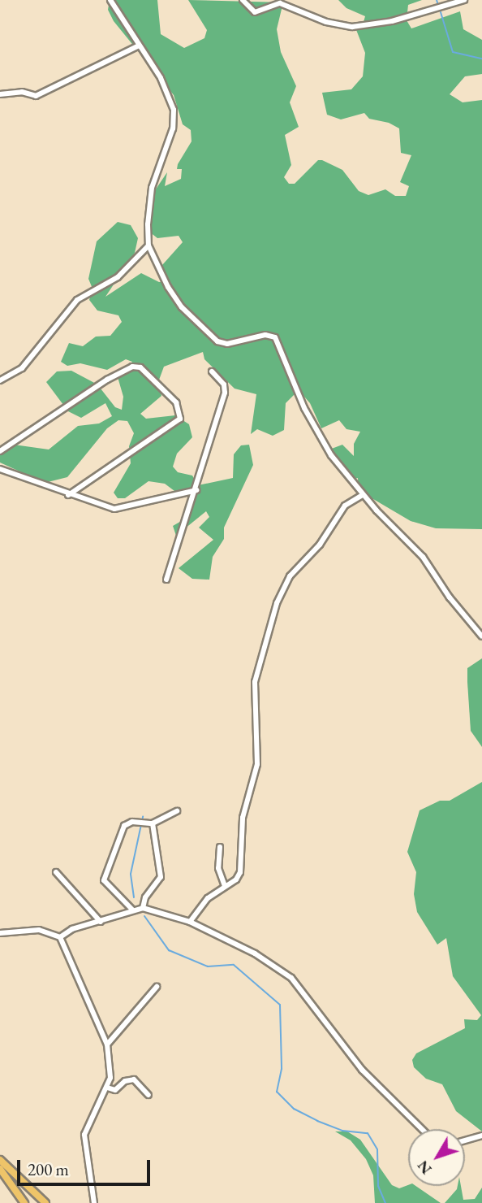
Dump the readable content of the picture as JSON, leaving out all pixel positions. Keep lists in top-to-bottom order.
{
  "scale_bar": "200 m",
  "north": "bottom left"
}
